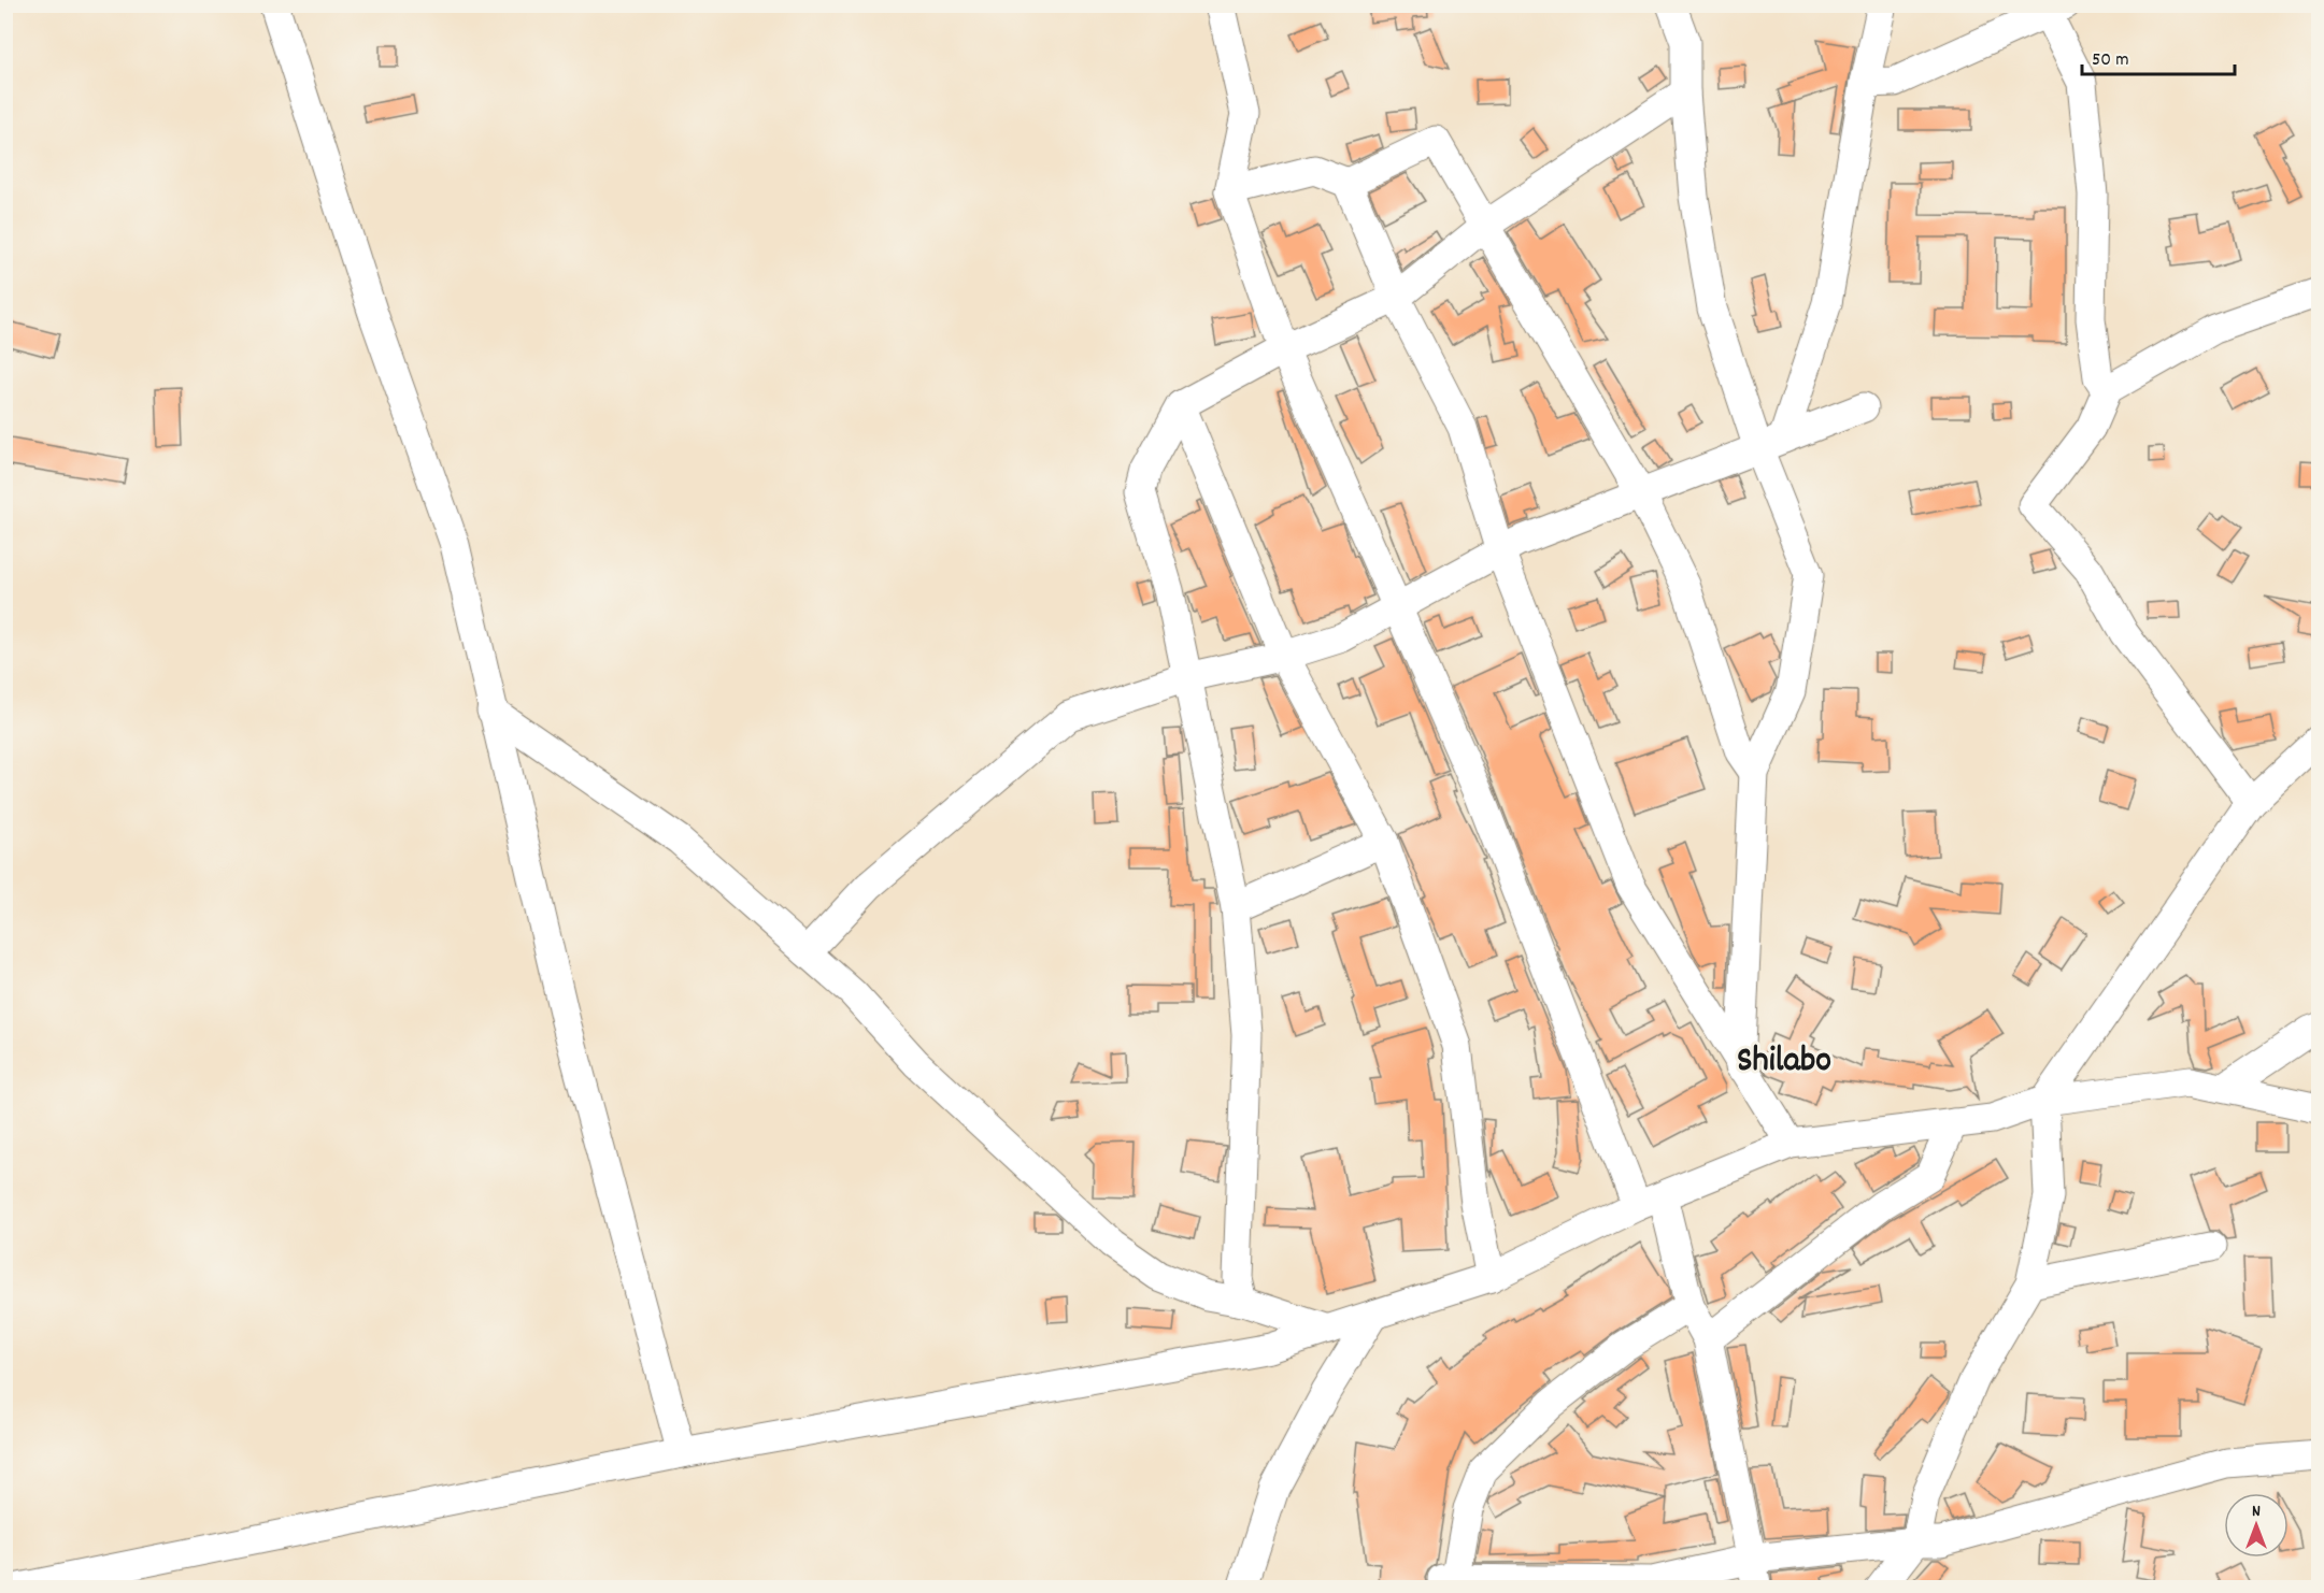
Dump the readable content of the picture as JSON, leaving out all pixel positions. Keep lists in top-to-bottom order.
{
  "districts": ["Shilabo"],
  "scale_bar": "50 m",
  "north": "top"
}
